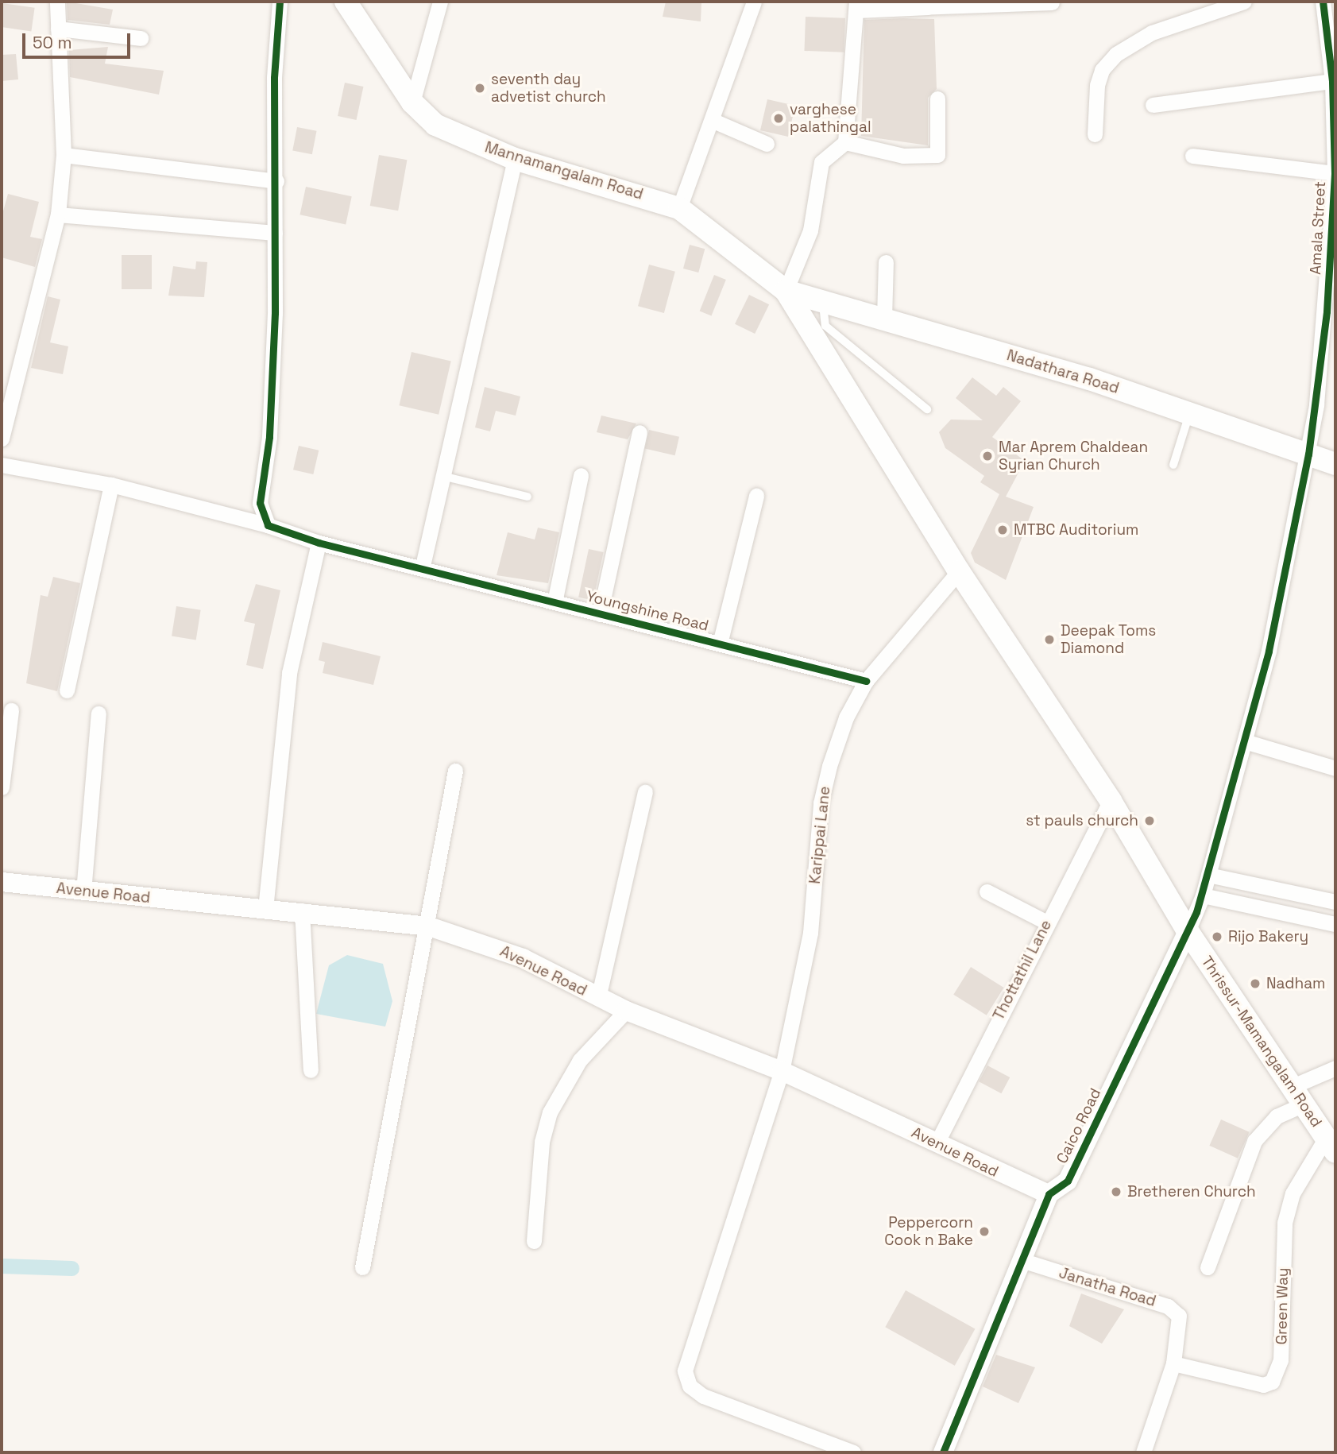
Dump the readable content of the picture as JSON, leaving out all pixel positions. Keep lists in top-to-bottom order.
{
  "streets": {
    "main road": ["Mannamangalam Road", "Nadathara Road", "Thrissur-Mamangalam Road"],
    "street": [
      "Amala Street",
      "Youngshine Road",
      "Karippai Lane",
      "Avenue Road",
      "Thottathil Lane",
      "Caico Road",
      "Janatha Road",
      "Green Way"
    ]
  },
  "crossings": [
    ["Mannamangalam Road", "Nadathara Road"],
    ["Mannamangalam Road", "Thrissur-Mamangalam Road"],
    ["Amala Street", "Nadathara Road"],
    ["Amala Street", "Thrissur-Mamangalam Road"],
    ["Amala Street", "Caico Road"],
    ["Nadathara Road", "Thrissur-Mamangalam Road"],
    ["Youngshine Road", "Karippai Lane"],
    ["Karippai Lane", "Avenue Road"],
    ["Karippai Lane", "Thrissur-Mamangalam Road"],
    ["Avenue Road", "Thottathil Lane"],
    ["Avenue Road", "Caico Road"],
    ["Thottathil Lane", "Thrissur-Mamangalam Road"],
    ["Thrissur-Mamangalam Road", "Caico Road"],
    ["Thrissur-Mamangalam Road", "Green Way"],
    ["Caico Road", "Janatha Road"],
    ["Janatha Road", "Green Way"]
  ],
  "places": [
    "seventh day advetist church",
    "varghese palathingal",
    "Mar Aprem Chaldean Syrian Church",
    "MTBC Auditorium",
    "Deepak Toms Diamond",
    "st pauls church",
    "Rijo Bakery",
    "Nadham",
    "Bretheren Church",
    "Peppercorn Cook n Bake"
  ],
  "scale_bar": "50 m"
}
